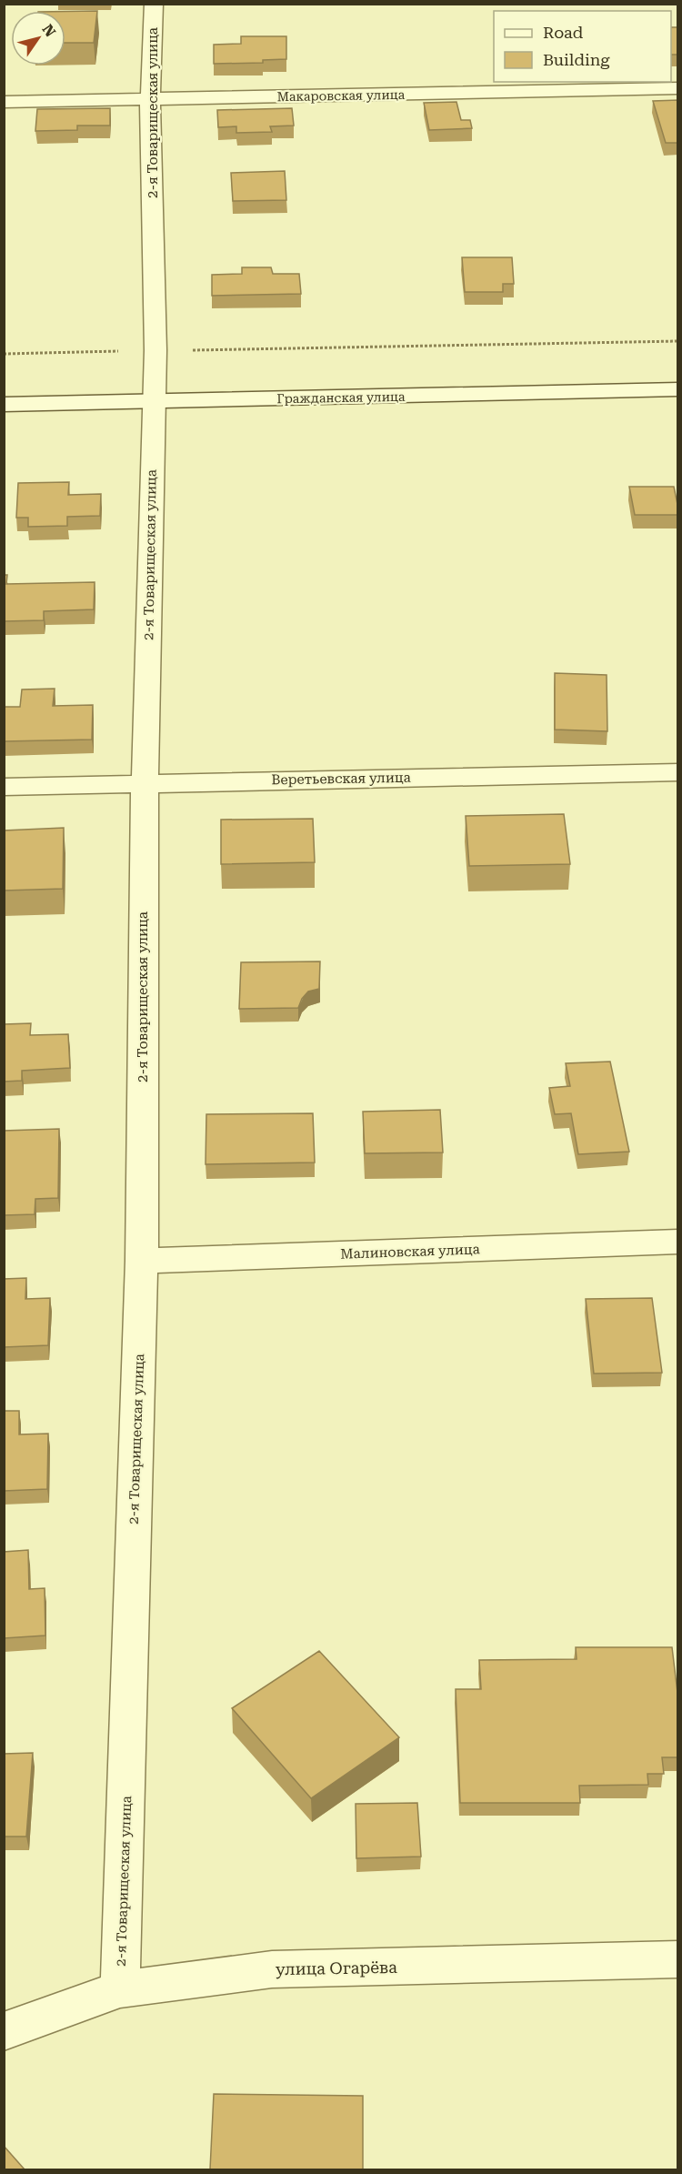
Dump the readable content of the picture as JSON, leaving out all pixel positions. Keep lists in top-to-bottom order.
{
  "streets": {
    "street": [
      "Макаровская улица",
      "2-я Товарищеская улица",
      "Гражданская улица",
      "Веретьевская улица",
      "Малиновская улица",
      "улица Огарёва"
    ]
  },
  "crossings": [
    ["Макаровская улица", "2-я Товарищеская улица"],
    ["2-я Товарищеская улица", "Гражданская улица"],
    ["2-я Товарищеская улица", "Веретьевская улица"],
    ["2-я Товарищеская улица", "Малиновская улица"],
    ["2-я Товарищеская улица", "улица Огарёва"]
  ],
  "legend": ["Road", "Building"],
  "north": "top right"
}
